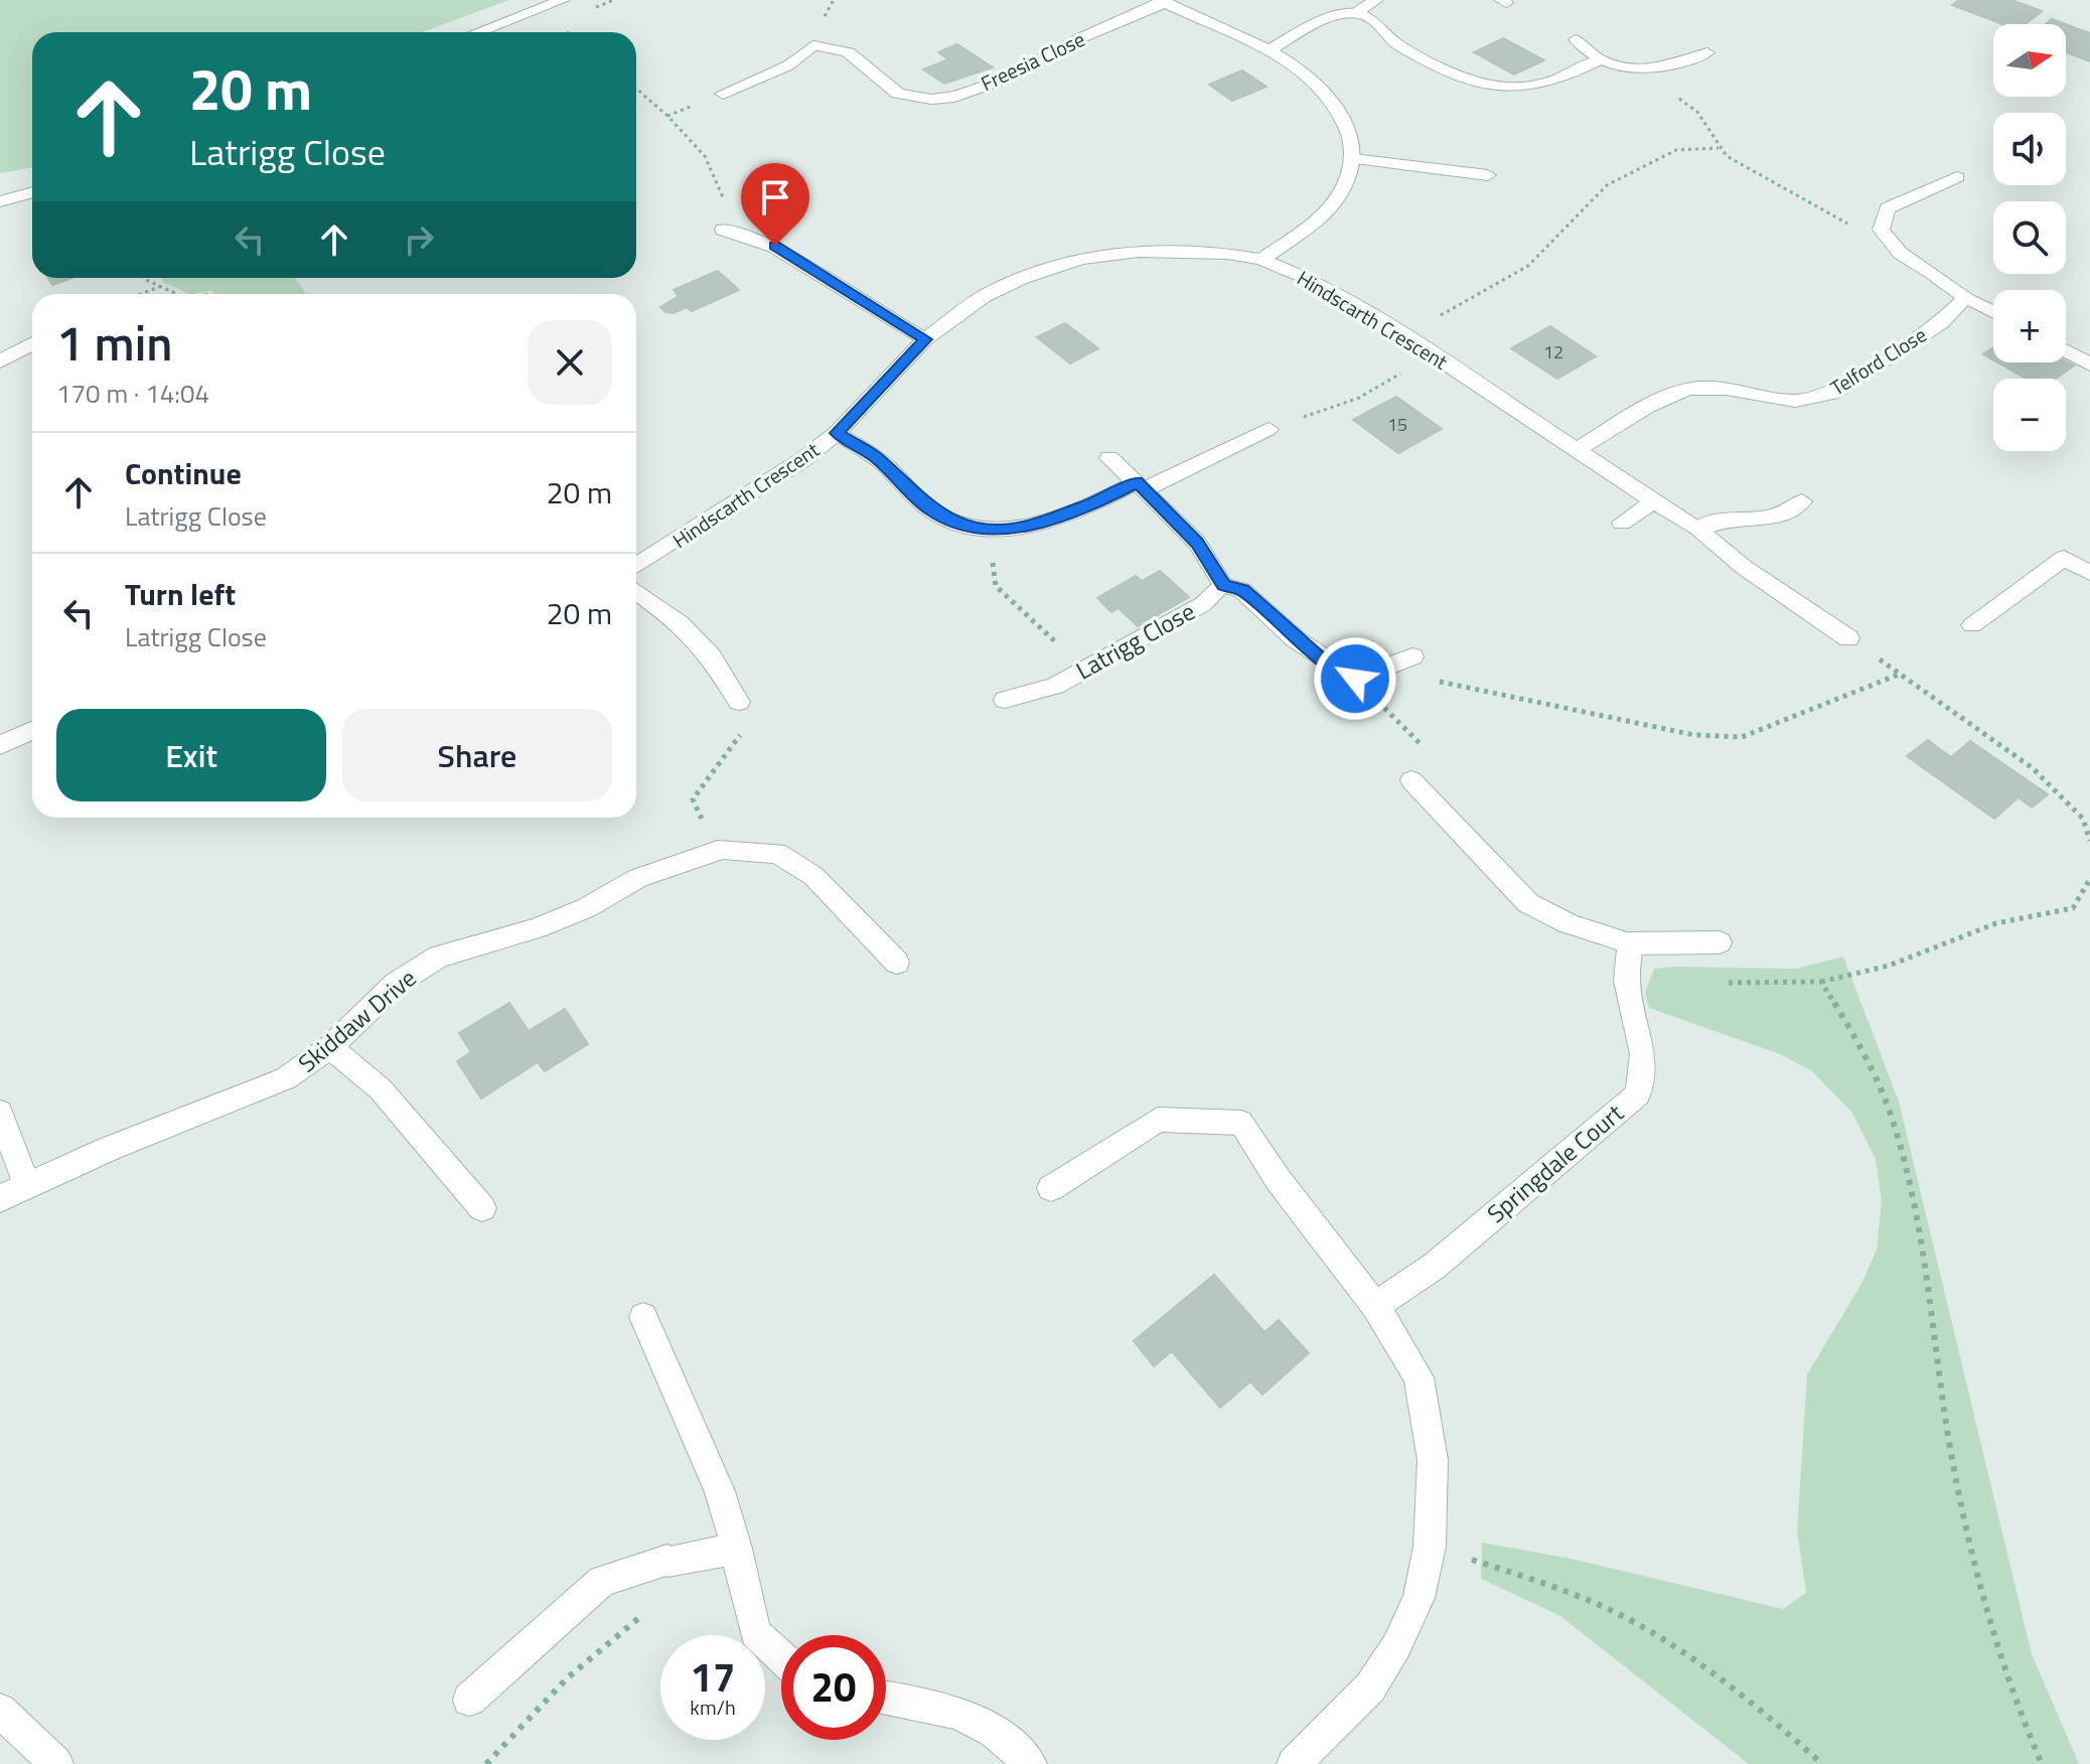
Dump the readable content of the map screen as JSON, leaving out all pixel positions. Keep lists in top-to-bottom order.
{
  "streets": {
    "street": [
      "Freesia Close",
      "Hindscarth Crescent",
      "Telford Close",
      "Latrigg Close",
      "Skiddaw Drive",
      "Springdale Court"
    ]
  },
  "crossings": [
    ["Hindscarth Crescent", "Telford Close"]
  ],
  "house_numbers": ["12", "15"],
  "north": "right",
  "page": {
    "map_buttons": ["+", "−"],
    "turn": ["20 m", "Latrigg Close"],
    "heading": ["1 min", "170 m · 14:04"],
    "list": [
      {
        "name": "Continue",
        "note": "Latrigg Close",
        "value": "20 m"
      },
      {
        "name": "Turn left",
        "note": "Latrigg Close",
        "value": "20 m"
      }
    ],
    "buttons": ["Exit", "Share"],
    "speed": "17 km/h",
    "limit": "20"
  }
}
